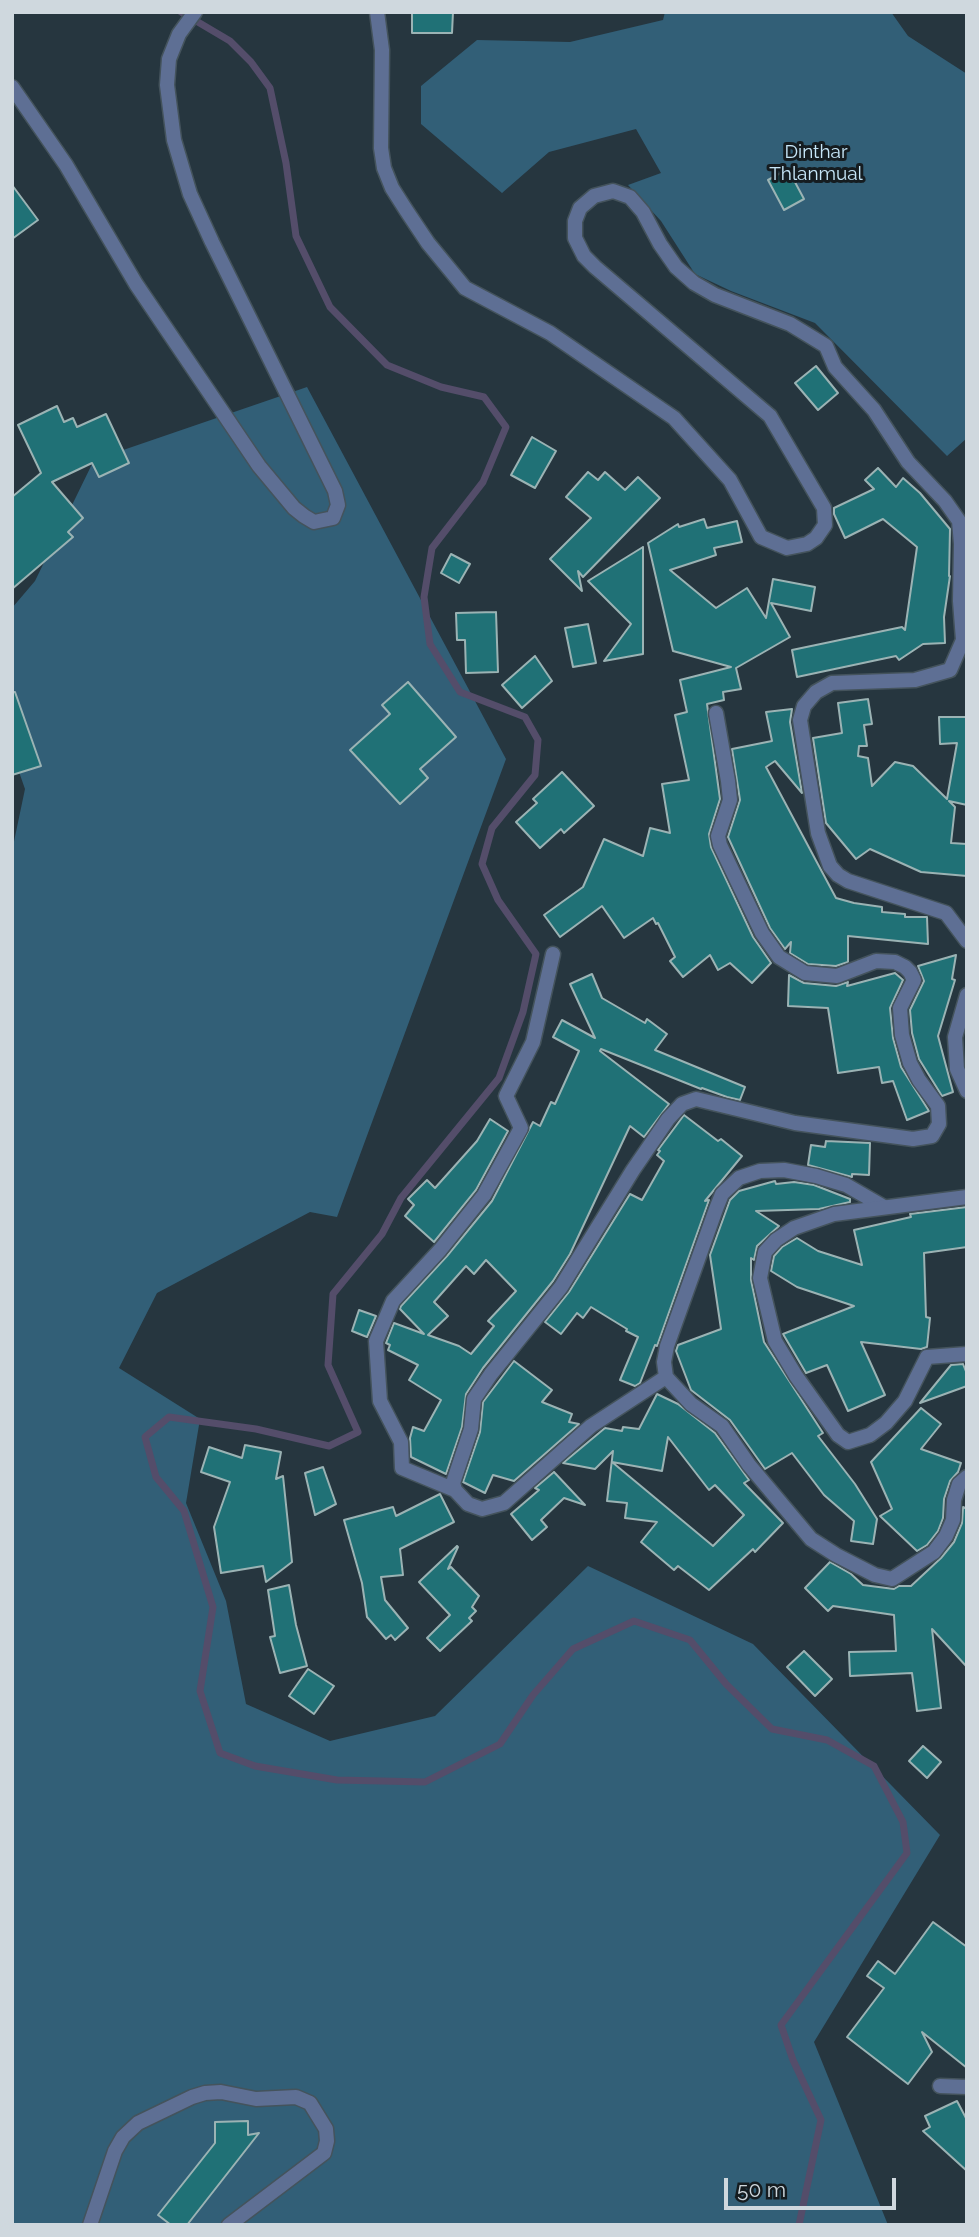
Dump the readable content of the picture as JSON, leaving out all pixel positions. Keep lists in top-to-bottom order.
{
  "parks": ["Dinthar Thlanmual"],
  "scale_bar": "50 m"
}
